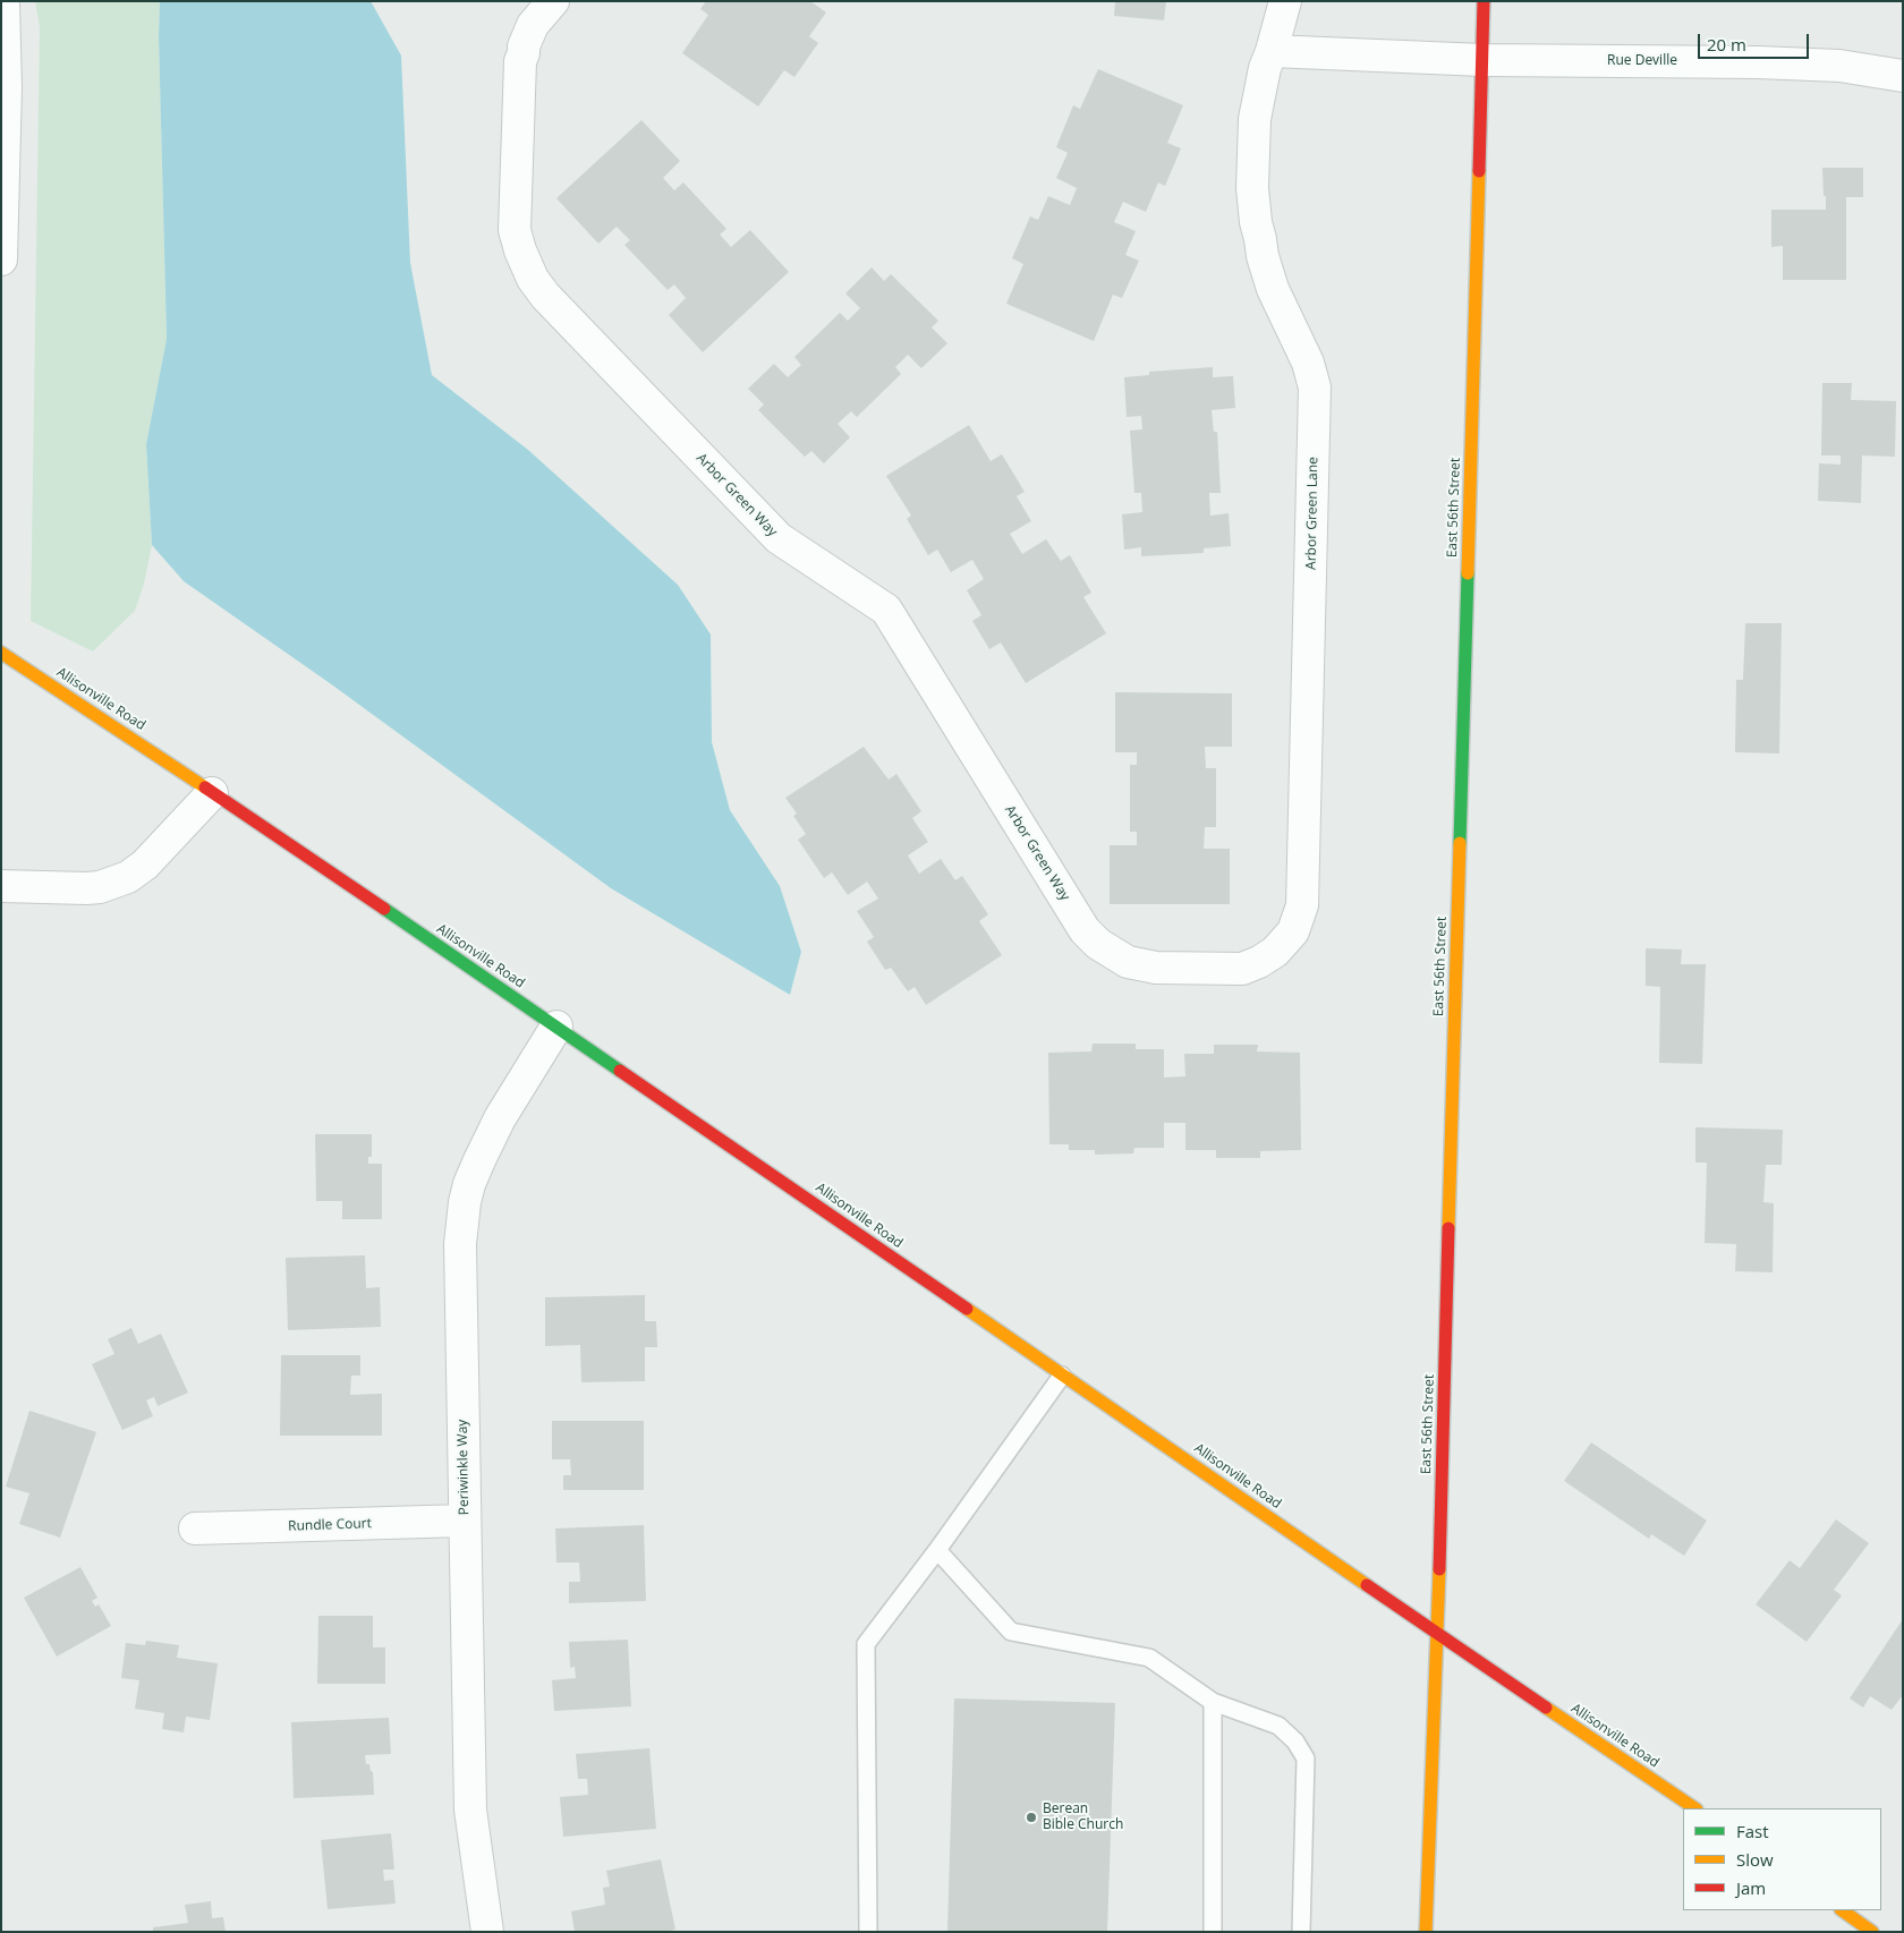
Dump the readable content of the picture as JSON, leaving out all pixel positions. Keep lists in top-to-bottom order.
{
  "streets": {
    "main road": ["East 56th Street", "Allisonville Road"],
    "street": [
      "Rue Deville",
      "Arbor Green Way",
      "Arbor Green Lane",
      "Periwinkle Way",
      "Rundle Court"
    ]
  },
  "crossings": [
    ["Rue Deville", "East 56th Street"],
    ["Rue Deville", "Arbor Green Lane"],
    ["Arbor Green Way", "Arbor Green Lane"],
    ["East 56th Street", "Allisonville Road"],
    ["Allisonville Road", "Periwinkle Way"],
    ["Periwinkle Way", "Rundle Court"]
  ],
  "places": ["Berean Bible Church"],
  "legend": ["Fast", "Slow", "Jam"],
  "scale_bar": "20 m"
}
